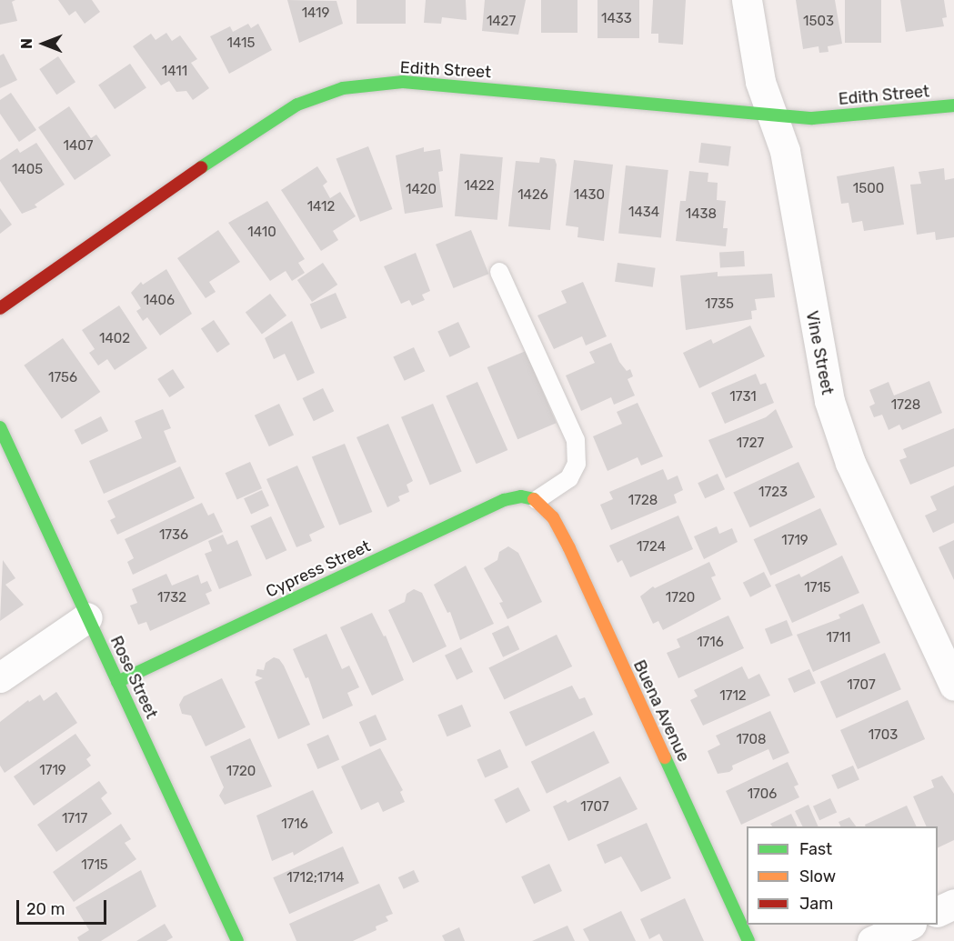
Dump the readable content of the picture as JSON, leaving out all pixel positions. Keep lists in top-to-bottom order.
{
  "streets": {
    "street": [
      "Edith Street",
      "Vine Street",
      "Cypress Street",
      "Rose Street",
      "Buena Avenue"
    ]
  },
  "crossings": [
    ["Edith Street", "Vine Street"],
    ["Cypress Street", "Rose Street"],
    ["Cypress Street", "Buena Avenue"]
  ],
  "house_numbers": [
    "1419",
    "1433",
    "1427",
    "1503",
    "1415",
    "1411",
    "1407",
    "1405",
    "1422",
    "1500",
    "1420",
    "1426",
    "1430",
    "1412",
    "1434",
    "1438",
    "1410",
    "1406",
    "1735",
    "1402",
    "1756",
    "1731",
    "1728",
    "1727",
    "1723",
    "1728",
    "1736",
    "1719",
    "1724",
    "1715",
    "1732",
    "1720",
    "1711",
    "1716",
    "1707",
    "1712",
    "1703",
    "1708",
    "1719",
    "1720",
    "1706",
    "1707",
    "1717",
    "1716",
    "1715",
    "1712;1714"
  ],
  "legend": ["Fast", "Slow", "Jam"],
  "scale_bar": "20 m",
  "north": "left"
}
